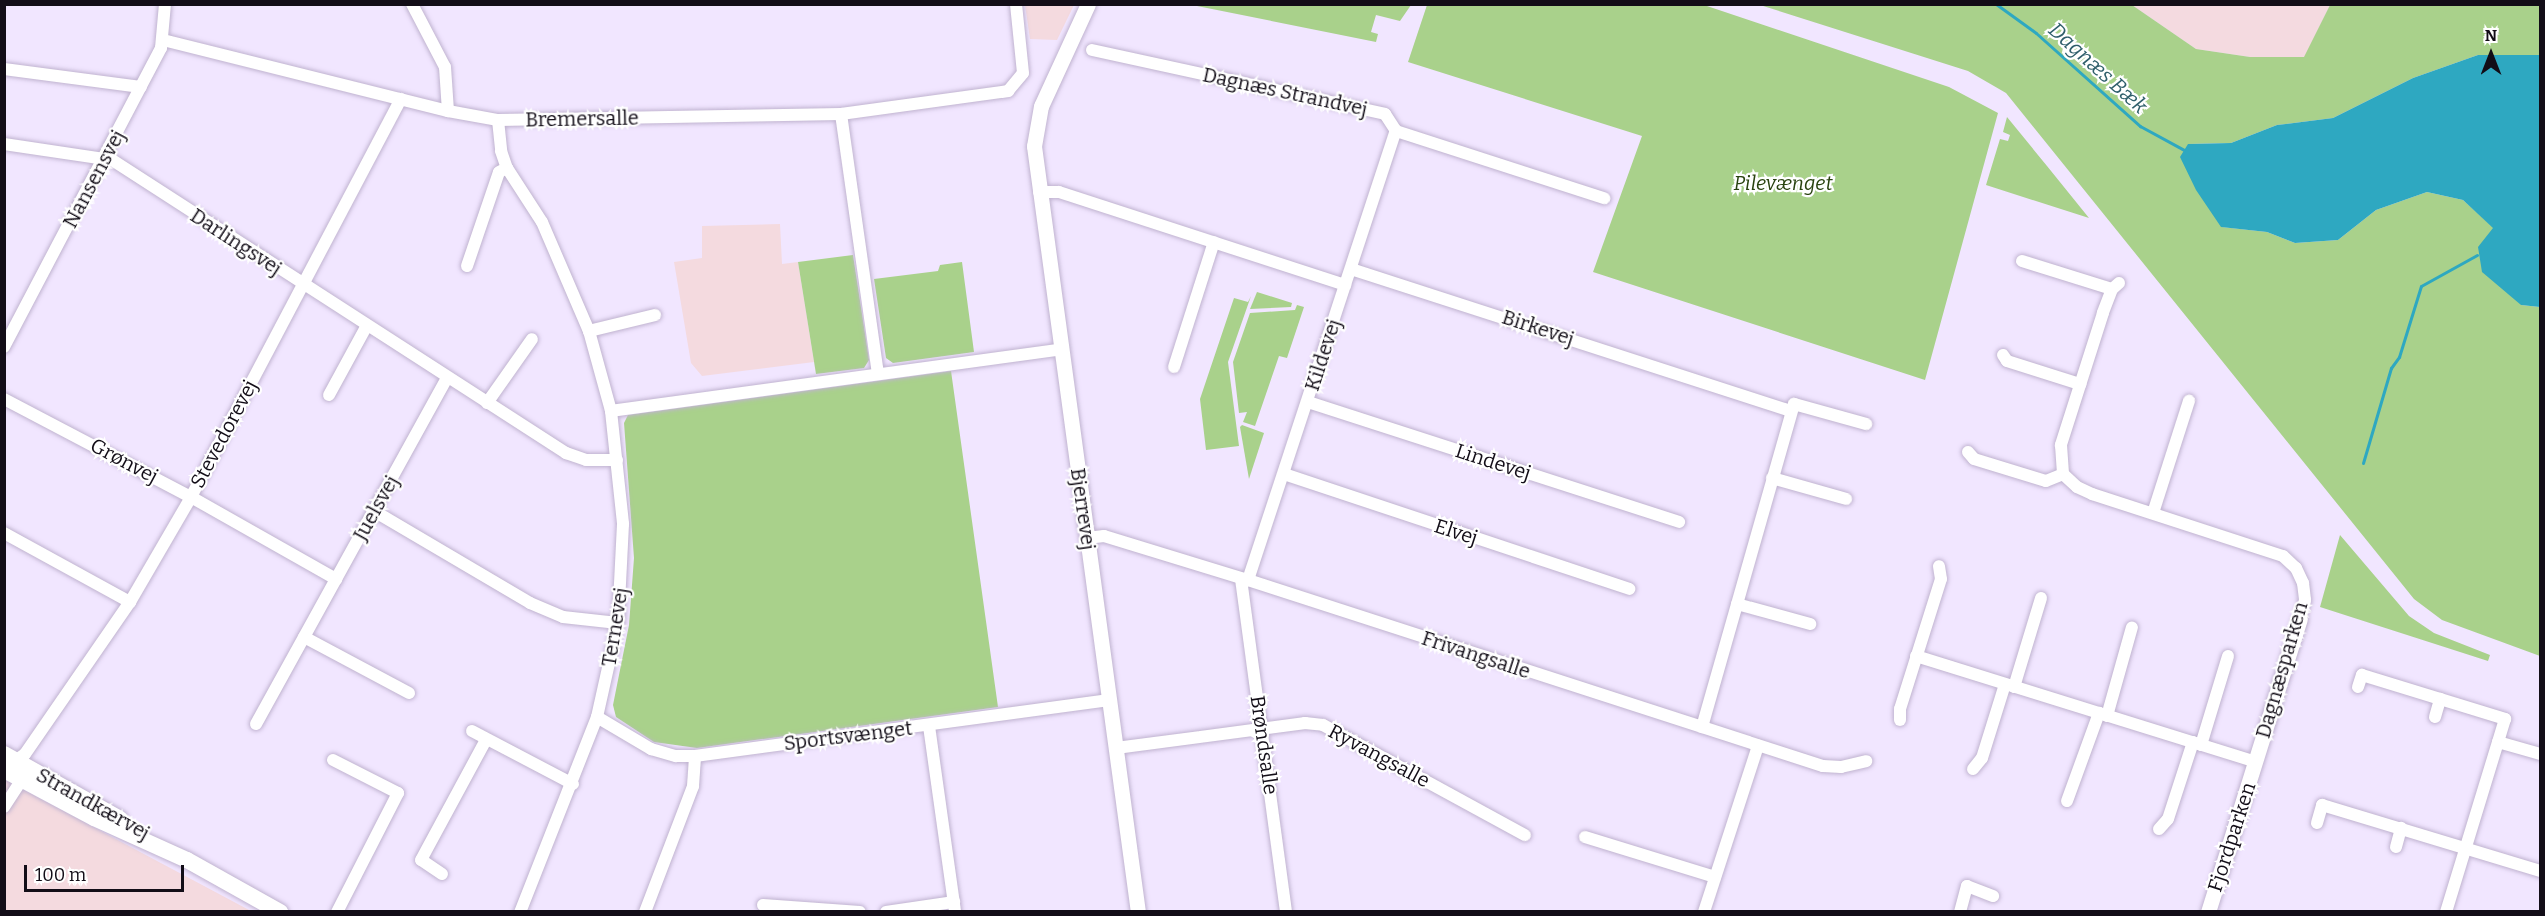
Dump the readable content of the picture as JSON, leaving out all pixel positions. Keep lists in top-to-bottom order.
{
  "streets": {
    "main road": ["Strandkærvej"],
    "street": [
      "Dagnæs Strandvej",
      "Bremersalle",
      "Nansensvej",
      "Darlingsvej",
      "Birkevej",
      "Kildevej",
      "Stevedorevej",
      "Grønvej",
      "Lindevej",
      "Juelsvej",
      "Bjerrevej",
      "Elvej",
      "Ternevej",
      "Frivangsalle",
      "Dagnæsparken",
      "Sportsvænget",
      "Brøndsalle",
      "Ryvangsalle",
      "Fjordparken"
    ]
  },
  "crossings": [
    ["Dagnæs Strandvej", "Kildevej"],
    ["Bremersalle", "Nansensvej"],
    ["Bremersalle", "Stevedorevej"],
    ["Bremersalle", "Ternevej"],
    ["Nansensvej", "Darlingsvej"],
    ["Darlingsvej", "Stevedorevej"],
    ["Darlingsvej", "Juelsvej"],
    ["Darlingsvej", "Ternevej"],
    ["Birkevej", "Kildevej"],
    ["Kildevej", "Lindevej"],
    ["Kildevej", "Elvej"],
    ["Kildevej", "Frivangsalle"],
    ["Kildevej", "Brøndsalle"],
    ["Stevedorevej", "Grønvej"],
    ["Stevedorevej", "Strandkærvej"],
    ["Grønvej", "Juelsvej"],
    ["Bjerrevej", "Frivangsalle"],
    ["Bjerrevej", "Sportsvænget"],
    ["Bjerrevej", "Ryvangsalle"],
    ["Ternevej", "Sportsvænget"],
    ["Frivangsalle", "Brøndsalle"],
    ["Dagnæsparken", "Fjordparken"],
    ["Brøndsalle", "Ryvangsalle"]
  ],
  "water": ["Dagnæs Bæk"],
  "parks": ["Pilevænget"],
  "scale_bar": "100 m",
  "north": "top"
}
